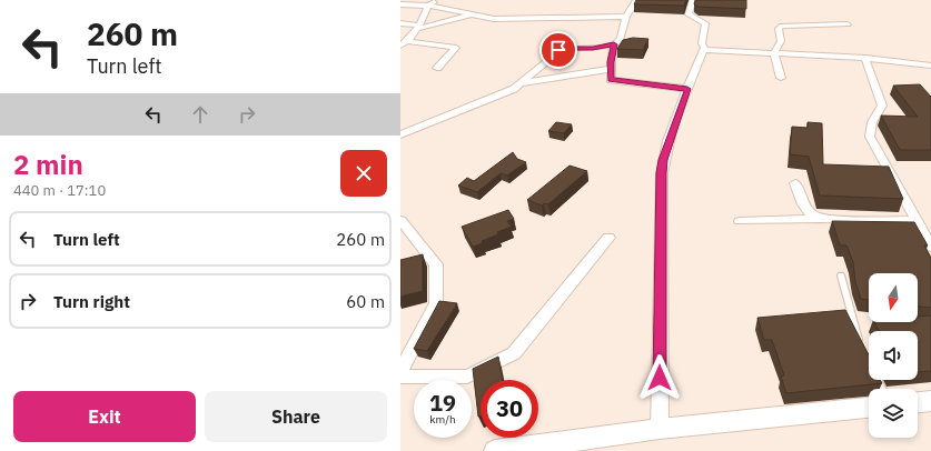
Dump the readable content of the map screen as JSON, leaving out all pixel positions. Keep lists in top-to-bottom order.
{
  "north": "bottom",
  "page": {
    "turn": ["260 m", "Turn left"],
    "heading": ["2 min", "440 m · 17:10"],
    "list": [
      {
        "name": "Turn left",
        "value": "260 m"
      },
      {
        "name": "Turn right",
        "value": "60 m"
      }
    ],
    "speed": "19 km/h",
    "limit": "30",
    "buttons": ["Exit", "Share"]
  }
}
